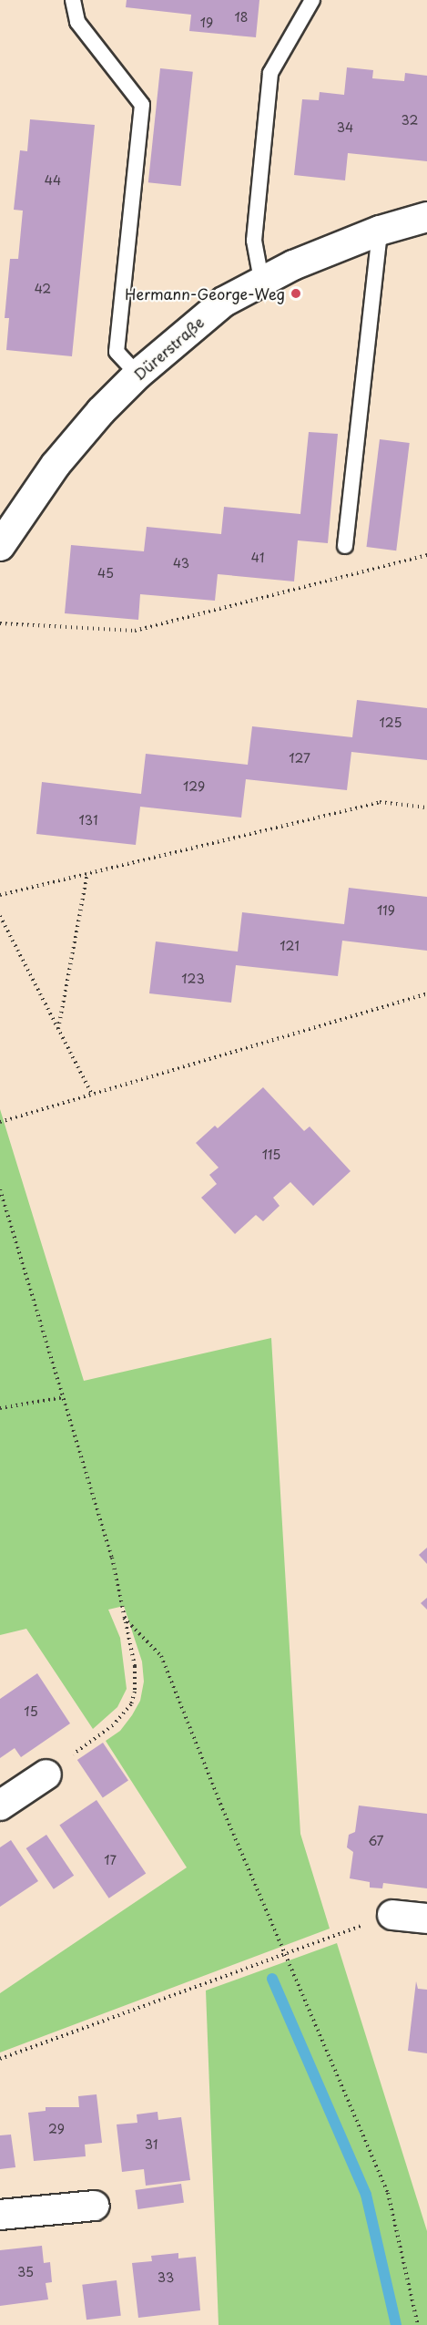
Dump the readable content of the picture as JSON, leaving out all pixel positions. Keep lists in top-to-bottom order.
{
  "streets": {
    "street": ["Dürerstraße"]
  },
  "places": ["Hermann-George-Weg"],
  "house_numbers": [
    "18",
    "19",
    "32",
    "34",
    "44",
    "42",
    "41",
    "43",
    "45",
    "125",
    "127",
    "129",
    "131",
    "119",
    "121",
    "123",
    "115",
    "15",
    "67",
    "17",
    "29",
    "31",
    "35",
    "33"
  ]
}
